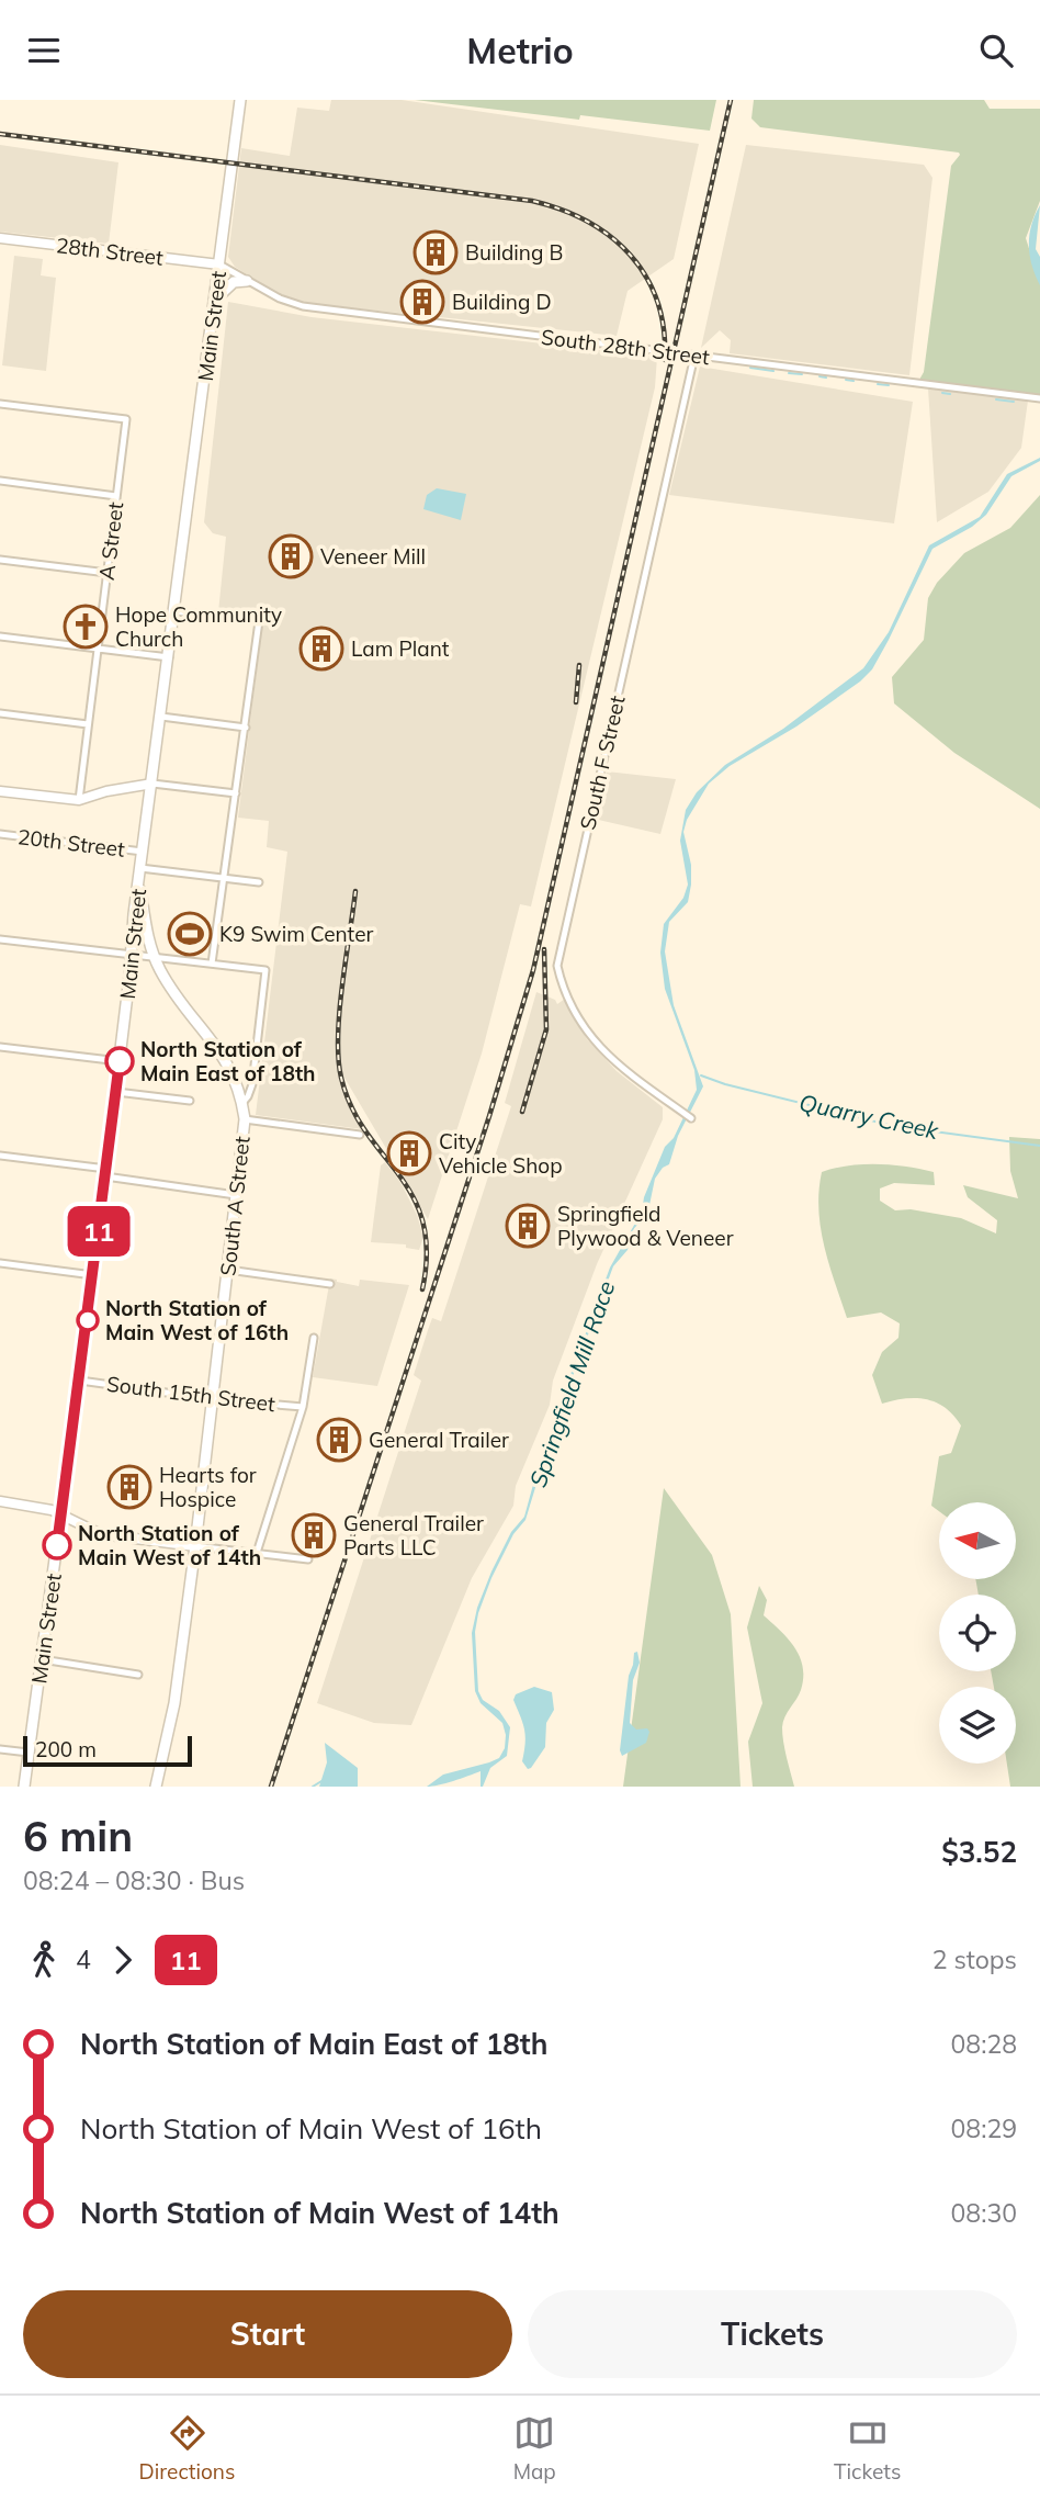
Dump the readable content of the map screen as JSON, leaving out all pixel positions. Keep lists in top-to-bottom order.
{
  "streets": {
    "main road": ["28th Street", "Main Street", "South A Street"],
    "street": [
      "South 28th Street",
      "A Street",
      "South F Street",
      "20th Street",
      "South 15th Street"
    ]
  },
  "crossings": [
    ["28th Street", "Main Street"],
    ["28th Street", "South 28th Street"],
    ["Main Street", "South 28th Street"],
    ["Main Street", "20th Street"],
    ["Main Street", "South A Street"],
    ["Main Street", "South 15th Street"],
    ["South 28th Street", "South F Street"],
    ["South A Street", "South 15th Street"]
  ],
  "water": ["Quarry Creek", "Springfield Mill Race"],
  "places": {
    "building": [
      "Building B",
      "Building D",
      "Veneer Mill",
      "Lam Plant",
      "City Vehicle Shop",
      "Springfield Plywood & Veneer",
      "General Trailer",
      "Hearts for Hospice",
      "General Trailer Parts LLC"
    ],
    "church": ["Hope Community Church"],
    "sports": ["K9 Swim Center"],
    "other": ["North Station of Main East of 18th", "North Station of Main West of 16th", "North Station of Main West of 14th"]
  },
  "lines": ["bus line 11"],
  "scale_bar": "200 m",
  "north": "left",
  "page": {
    "header": "Metrio",
    "on_map": "11",
    "scale": "200 m",
    "heading": ["6 min", "08:24 – 08:30 · Bus", "$3.52"],
    "legs": ["4", "11", "2 stops"],
    "list": [
      {
        "name": "North Station of Main East of 18th",
        "value": "08:28"
      },
      {
        "name": "North Station of Main West of 16th",
        "value": "08:29"
      },
      {
        "name": "North Station of Main West of 14th",
        "value": "08:30"
      }
    ],
    "buttons": ["Start", "Tickets"],
    "tabs": ["Directions", "Map", "Tickets"]
  }
}
